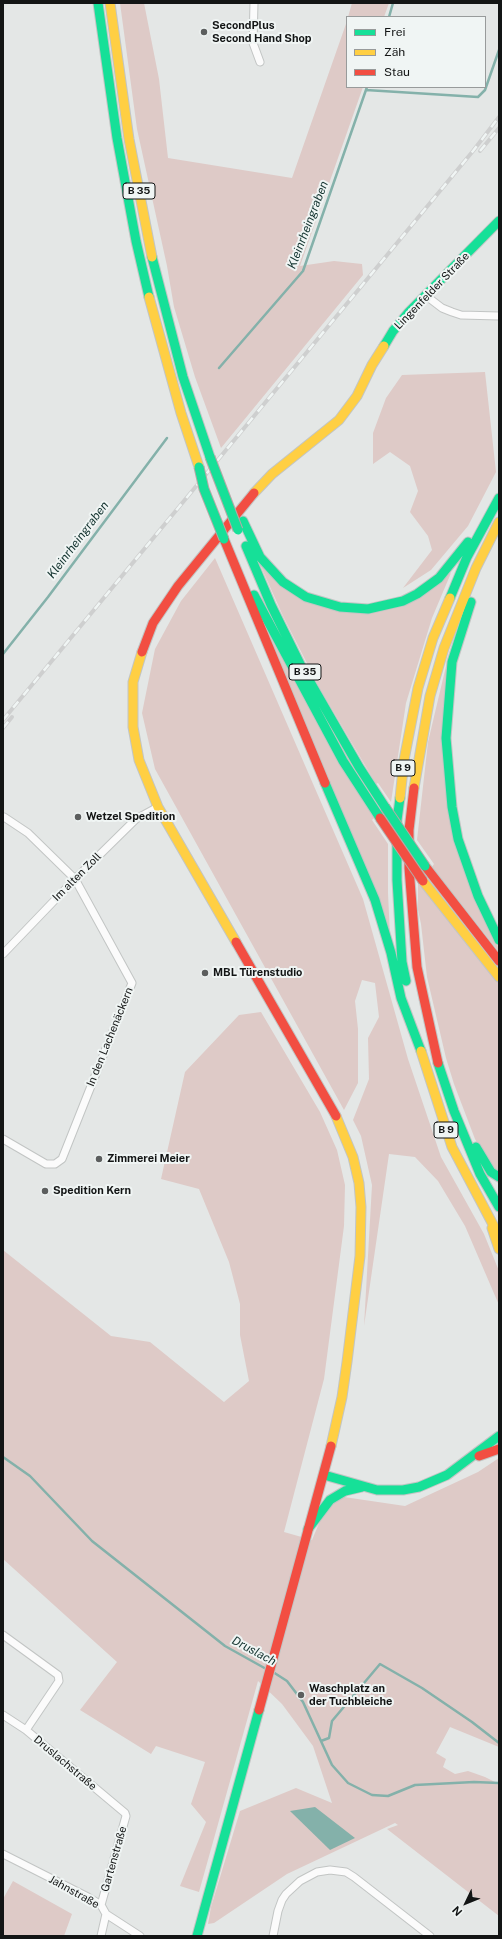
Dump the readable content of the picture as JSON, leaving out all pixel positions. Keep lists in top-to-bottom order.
{
  "streets": {
    "main road": ["B 35", "Lingenfelder Straße", "B 9"],
    "street": [
      "Im alten Zoll",
      "In den Lachenäckern",
      "Druslachstraße",
      "Gartenstraße",
      "Jahnstraße"
    ]
  },
  "crossings": [
    ["Lingenfelder Straße", "Im alten Zoll"],
    ["Im alten Zoll", "In den Lachenäckern"],
    ["Druslachstraße", "Gartenstraße"],
    ["Gartenstraße", "Jahnstraße"]
  ],
  "water": ["Kleinrheingraben", "Druslach"],
  "places": [
    "SecondPlus Second Hand Shop",
    "Wetzel Spedition",
    "MBL Türenstudio",
    "Zimmerei Meier",
    "Spedition Kern",
    "Waschplatz an der Tuchbleiche"
  ],
  "legend": ["Frei", "Zäh", "Stau"],
  "north": "bottom left"
}
